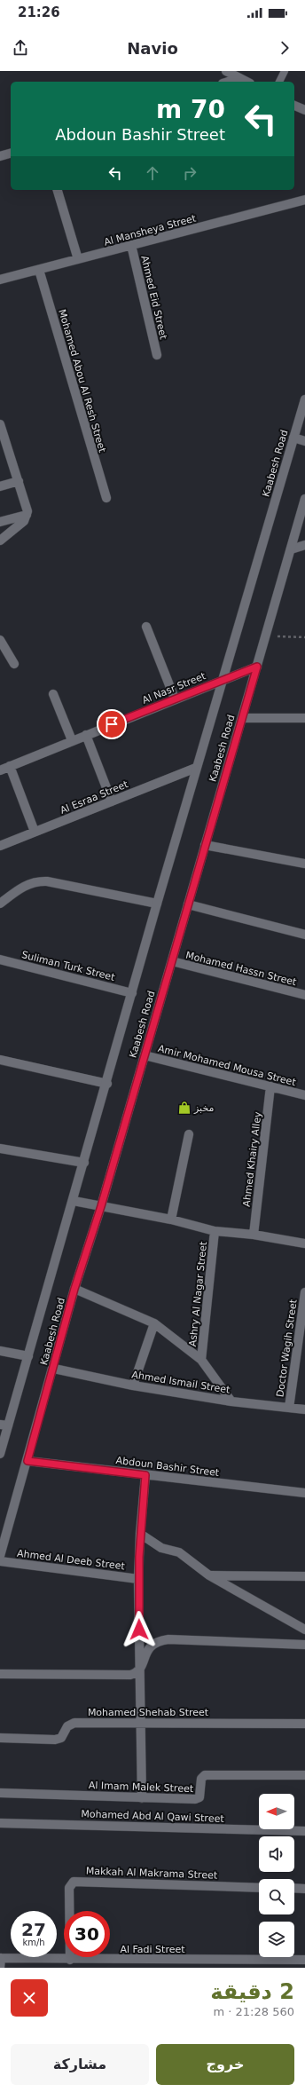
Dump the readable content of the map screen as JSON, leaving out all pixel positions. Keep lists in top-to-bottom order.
{
  "streets": {
    "street": [
      "Al Mansheya Street",
      "Ahmed Eid Street",
      "Mohamed Abou Al Resh Street",
      "Kaabesh Road",
      "Al Nasr Street",
      "Al Esraa Street",
      "Suliman Turk Street",
      "Mohamed Hassn Street",
      "Amir Mohamed Mousa Street",
      "Ahmed Khairy Alley",
      "Ashry Al Nagar Street",
      "Doctor Wagih Street",
      "Ahmed Ismail Street",
      "Abdoun Bashir Street",
      "Ahmed Al Deeb Street",
      "Mohamed Shehab Street",
      "Al Imam Malek Street",
      "Mohamed Abd Al Qawi Street",
      "Makkah Al Makrama Street",
      "Al Fadi Street"
    ]
  },
  "crossings": [
    ["Al Mansheya Street", "Ahmed Eid Street"],
    ["Al Mansheya Street", "Mohamed Abou Al Resh Street"],
    ["Kaabesh Road", "Al Nasr Street"],
    ["Kaabesh Road", "Al Esraa Street"],
    ["Kaabesh Road", "Suliman Turk Street"],
    ["Kaabesh Road", "Mohamed Hassn Street"],
    ["Kaabesh Road", "Amir Mohamed Mousa Street"],
    ["Kaabesh Road", "Ahmed Ismail Street"],
    ["Kaabesh Road", "Abdoun Bashir Street"],
    ["Amir Mohamed Mousa Street", "Ahmed Khairy Alley"],
    ["Doctor Wagih Street", "Ahmed Ismail Street"],
    ["Makkah Al Makrama Street", "Al Fadi Street"]
  ],
  "places": {
    "shop": ["مخبز"]
  },
  "north": "left",
  "page": {
    "status": "21:26",
    "header": "Navio",
    "turn": ["70 m", "Abdoun Bashir Street"],
    "speed": "27 km/h",
    "limit": "30",
    "heading": ["2 دقيقة", "560 m · 21:28"],
    "buttons": ["خروج", "مشاركة"]
  }
}
